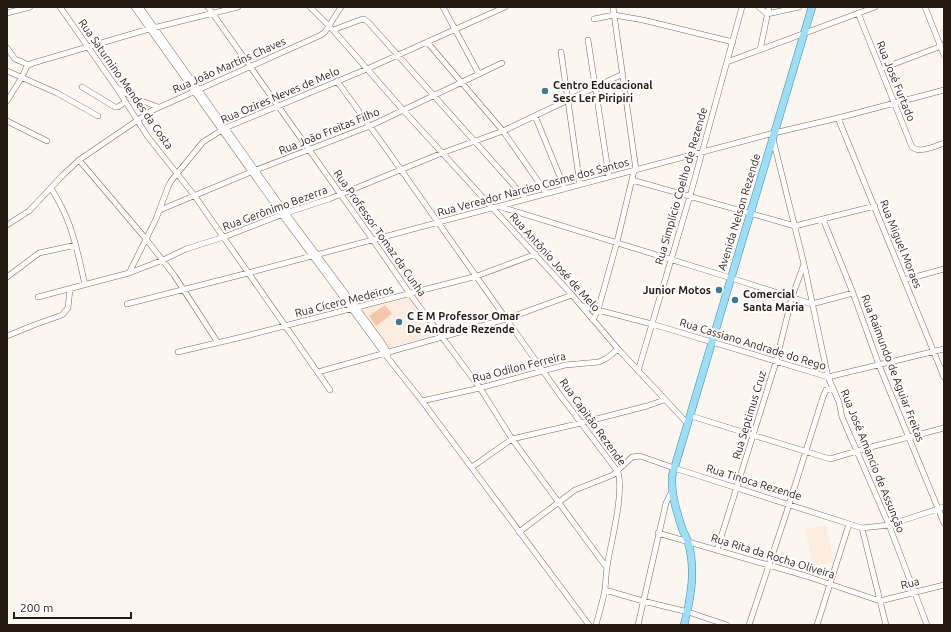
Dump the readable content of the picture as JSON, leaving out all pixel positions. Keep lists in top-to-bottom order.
{
  "streets": {
    "main road": ["Avenida Nelson Rezende"],
    "street": [
      "Rua João Martins Chaves",
      "Rua José Furtado",
      "Rua Saturnino Mendes da Costa",
      "Rua Ozires Neves de Melo",
      "Rua João Freitas Filho",
      "Rua Simplício Coelho de Rezende",
      "Rua Vereador Narciso Cosme dos Santos",
      "Rua Gerônimo Bezerra",
      "Rua Professor Tomaz da Cunha",
      "Rua Miguel Moraes",
      "Rua Antônio José de Melo",
      "Rua Cícero Medeiros",
      "Rua Cassiano Andrade do Rego",
      "Rua Odilon Ferreira",
      "Rua Raimundo de Aguiar Freitas",
      "Rua Septimus Cruz",
      "Rua Capitão Rezende",
      "Rua José Amancio de Assunção",
      "Rua Tinoca Rezende",
      "Rua Rita da Rocha Oliveira",
      "Rua"
    ]
  },
  "crossings": [
    ["Rua João Martins Chaves", "Rua Saturnino Mendes da Costa"],
    ["Rua João Martins Chaves", "Rua Ozires Neves de Melo"],
    ["Rua João Martins Chaves", "Rua Professor Tomaz da Cunha"],
    ["Rua João Martins Chaves", "Rua Antônio José de Melo"],
    ["Rua José Furtado", "Rua Vereador Narciso Cosme dos Santos"],
    ["Rua Saturnino Mendes da Costa", "Rua Ozires Neves de Melo"],
    ["Rua Saturnino Mendes da Costa", "Rua João Freitas Filho"],
    ["Rua Saturnino Mendes da Costa", "Rua Vereador Narciso Cosme dos Santos"],
    ["Rua Saturnino Mendes da Costa", "Rua Gerônimo Bezerra"],
    ["Rua Saturnino Mendes da Costa", "Rua Cícero Medeiros"],
    ["Rua Ozires Neves de Melo", "Rua João Freitas Filho"],
    ["Rua Ozires Neves de Melo", "Rua Gerônimo Bezerra"],
    ["Rua Ozires Neves de Melo", "Rua Professor Tomaz da Cunha"],
    ["Rua Ozires Neves de Melo", "Rua Antônio José de Melo"],
    ["Rua Ozires Neves de Melo", "Rua Capitão Rezende"],
    ["Rua João Freitas Filho", "Rua Professor Tomaz da Cunha"],
    ["Rua João Freitas Filho", "Rua Antônio José de Melo"],
    ["Rua João Freitas Filho", "Rua Capitão Rezende"],
    ["Rua Simplício Coelho de Rezende", "Rua Vereador Narciso Cosme dos Santos"],
    ["Rua Simplício Coelho de Rezende", "Rua Antônio José de Melo"],
    ["Rua Simplício Coelho de Rezende", "Rua Cassiano Andrade do Rego"],
    ["Rua Vereador Narciso Cosme dos Santos", "Avenida Nelson Rezende"],
    ["Rua Vereador Narciso Cosme dos Santos", "Rua Professor Tomaz da Cunha"],
    ["Rua Vereador Narciso Cosme dos Santos", "Rua Miguel Moraes"],
    ["Rua Vereador Narciso Cosme dos Santos", "Rua Antônio José de Melo"],
    ["Rua Vereador Narciso Cosme dos Santos", "Rua Capitão Rezende"],
    ["Rua Vereador Narciso Cosme dos Santos", "Rua José Amancio de Assunção"],
    ["Rua Gerônimo Bezerra", "Rua Professor Tomaz da Cunha"],
    ["Rua Gerônimo Bezerra", "Rua Antônio José de Melo"],
    ["Rua Gerônimo Bezerra", "Rua Capitão Rezende"],
    ["Avenida Nelson Rezende", "Rua Antônio José de Melo"],
    ["Avenida Nelson Rezende", "Rua Cassiano Andrade do Rego"],
    ["Avenida Nelson Rezende", "Rua José Amancio de Assunção"],
    ["Avenida Nelson Rezende", "Rua Tinoca Rezende"],
    ["Avenida Nelson Rezende", "Rua Rita da Rocha Oliveira"],
    ["Rua Professor Tomaz da Cunha", "Rua Cícero Medeiros"],
    ["Rua Professor Tomaz da Cunha", "Rua Odilon Ferreira"],
    ["Rua Professor Tomaz da Cunha", "Rua Capitão Rezende"],
    ["Rua Miguel Moraes", "Rua Cassiano Andrade do Rego"],
    ["Rua Antônio José de Melo", "Rua Cícero Medeiros"],
    ["Rua Antônio José de Melo", "Rua Cassiano Andrade do Rego"],
    ["Rua Antônio José de Melo", "Rua Odilon Ferreira"],
    ["Rua Cícero Medeiros", "Rua Capitão Rezende"],
    ["Rua Cassiano Andrade do Rego", "Rua Raimundo de Aguiar Freitas"],
    ["Rua Cassiano Andrade do Rego", "Rua Septimus Cruz"],
    ["Rua Cassiano Andrade do Rego", "Rua José Amancio de Assunção"],
    ["Rua Odilon Ferreira", "Rua Capitão Rezende"],
    ["Rua Septimus Cruz", "Rua José Amancio de Assunção"],
    ["Rua Septimus Cruz", "Rua Tinoca Rezende"],
    ["Rua Septimus Cruz", "Rua Rita da Rocha Oliveira"],
    ["Rua Capitão Rezende", "Rua Tinoca Rezende"],
    ["Rua José Amancio de Assunção", "Rua"],
    ["Rua Rita da Rocha Oliveira", "Rua"]
  ],
  "places": [
    "Centro Educacional Sesc Ler Piripiri",
    "Junior Motos",
    "Comercial Santa Maria",
    "C E M Professor Omar De Andrade Rezende"
  ],
  "scale_bar": "200 m"
}
